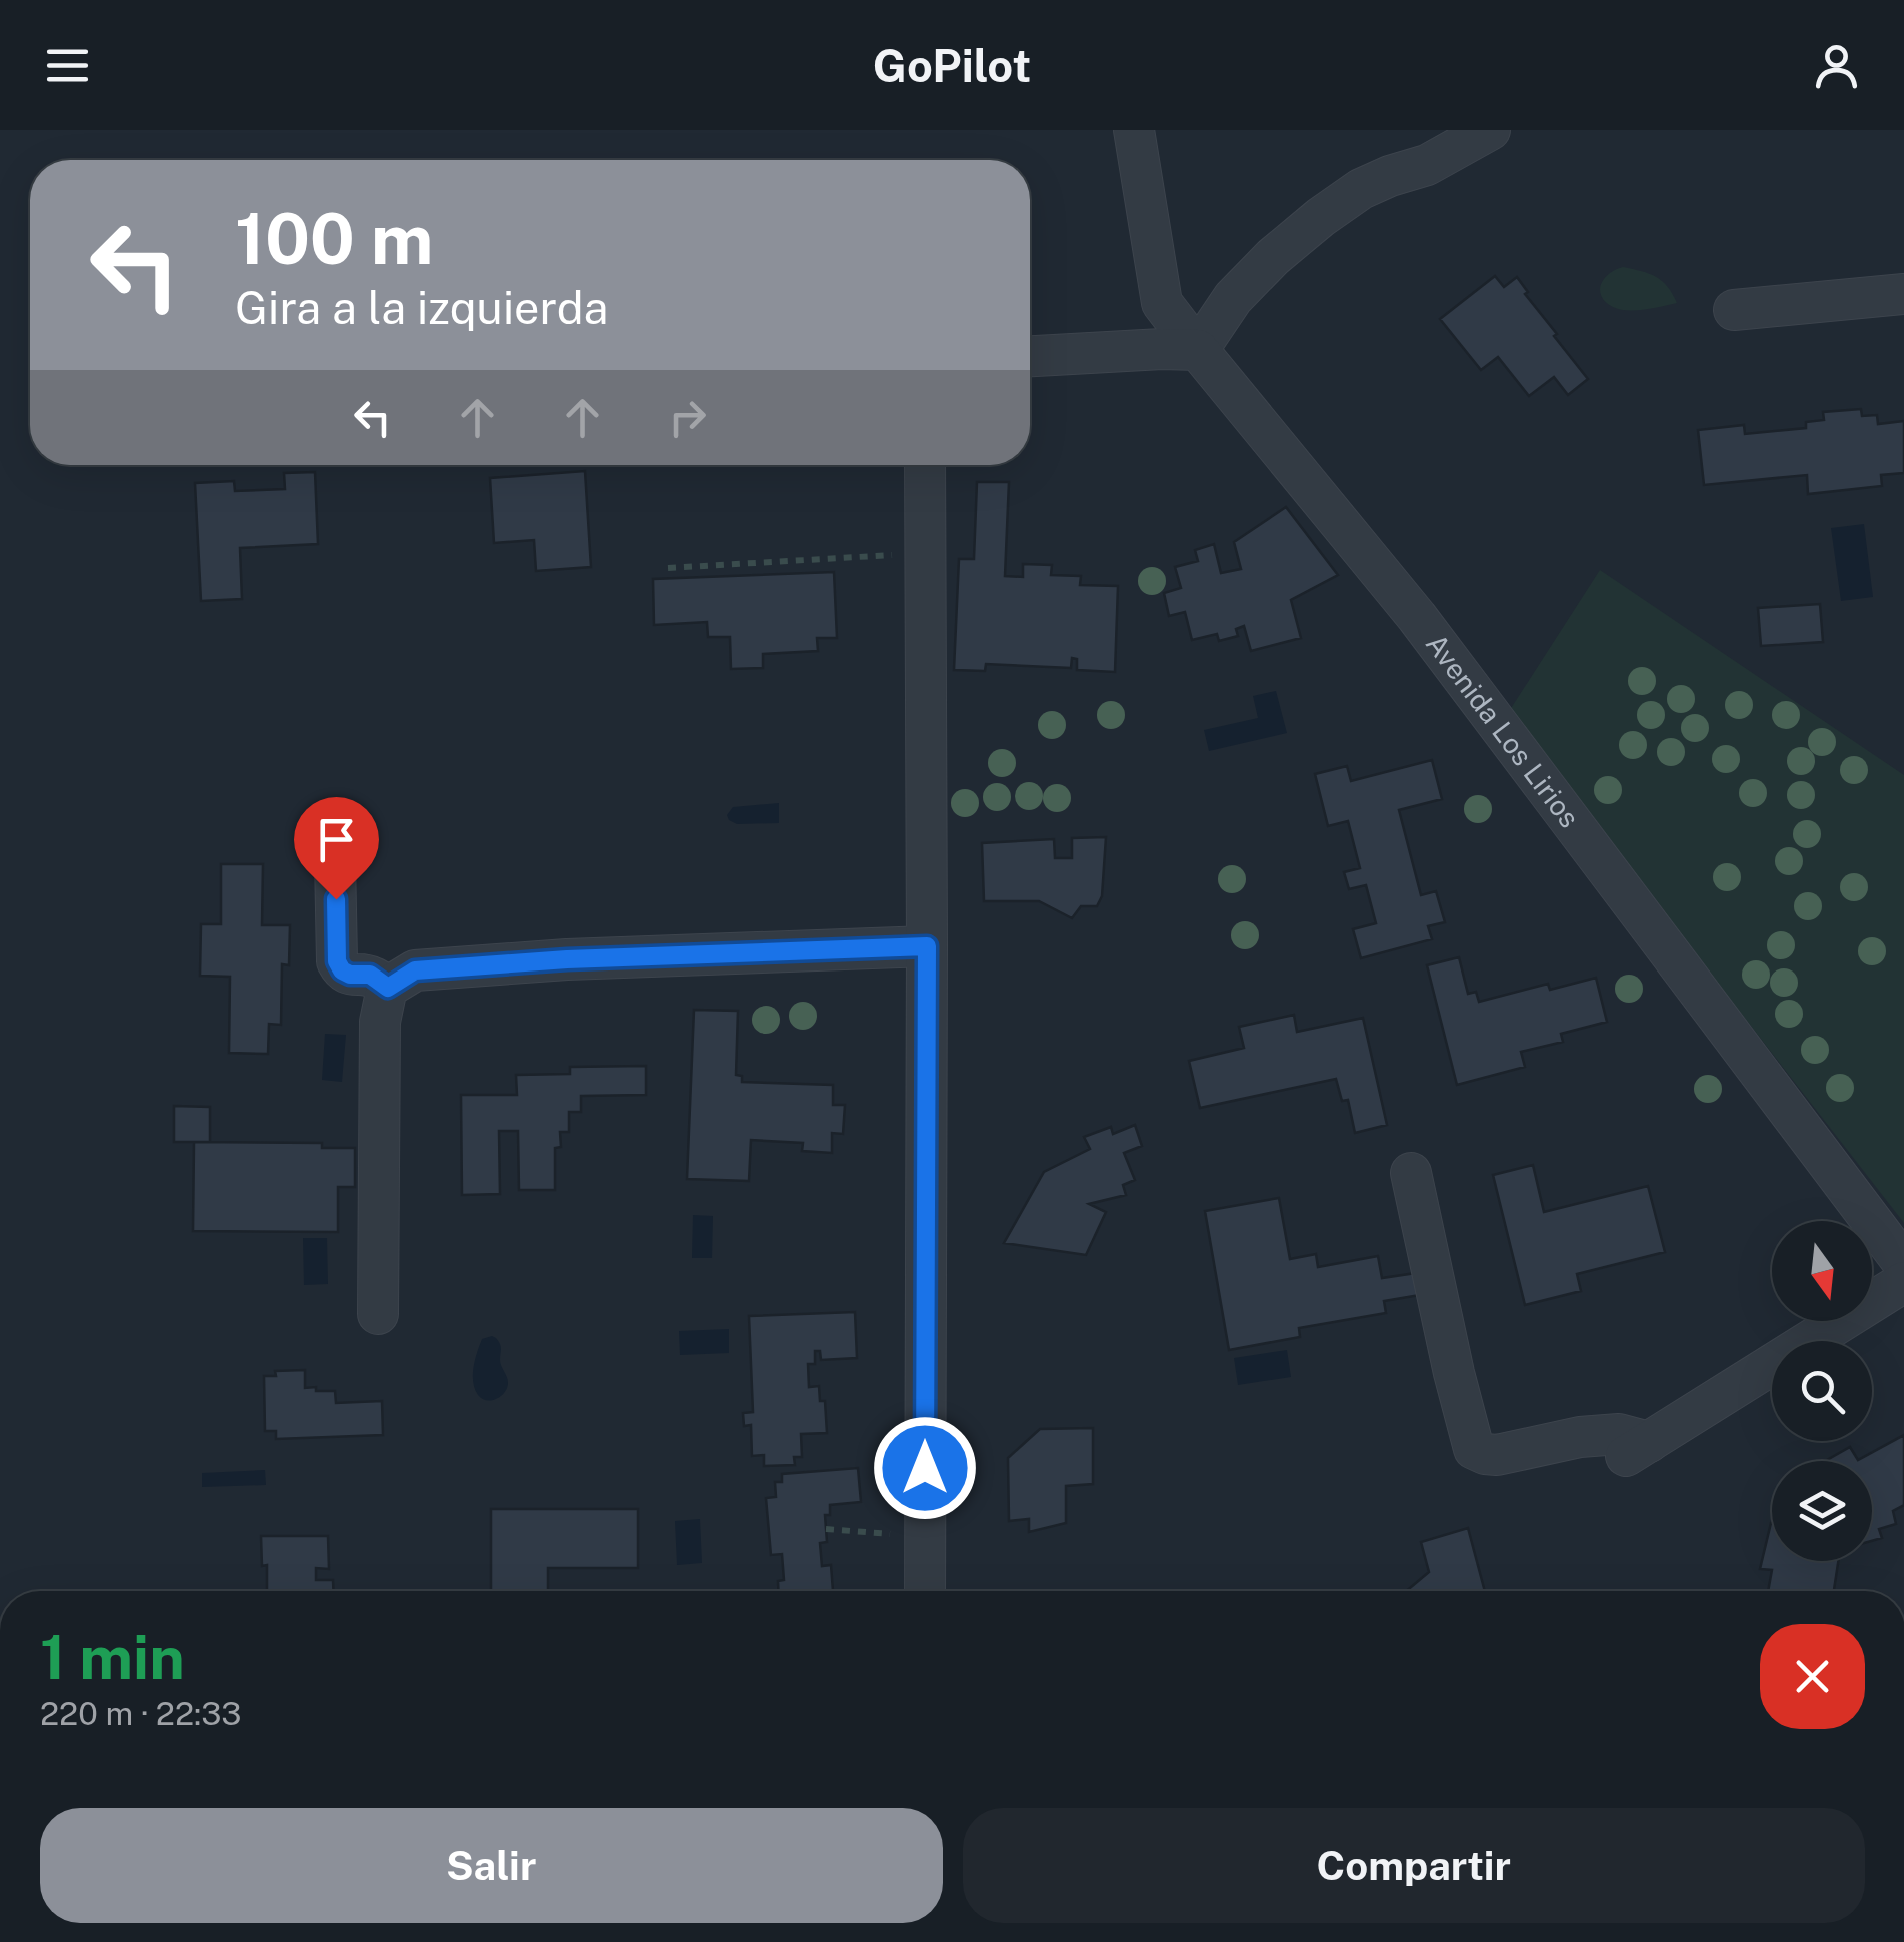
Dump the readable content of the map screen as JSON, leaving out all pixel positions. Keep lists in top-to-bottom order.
{
  "streets": {
    "street": ["Avenida Los Lirios"]
  },
  "north": "bottom",
  "page": {
    "header": "GoPilot",
    "turn": ["100 m", "Gira a la izquierda"],
    "heading": ["1 min", "220 m · 22:33"],
    "buttons": ["Salir", "Compartir"]
  }
}
